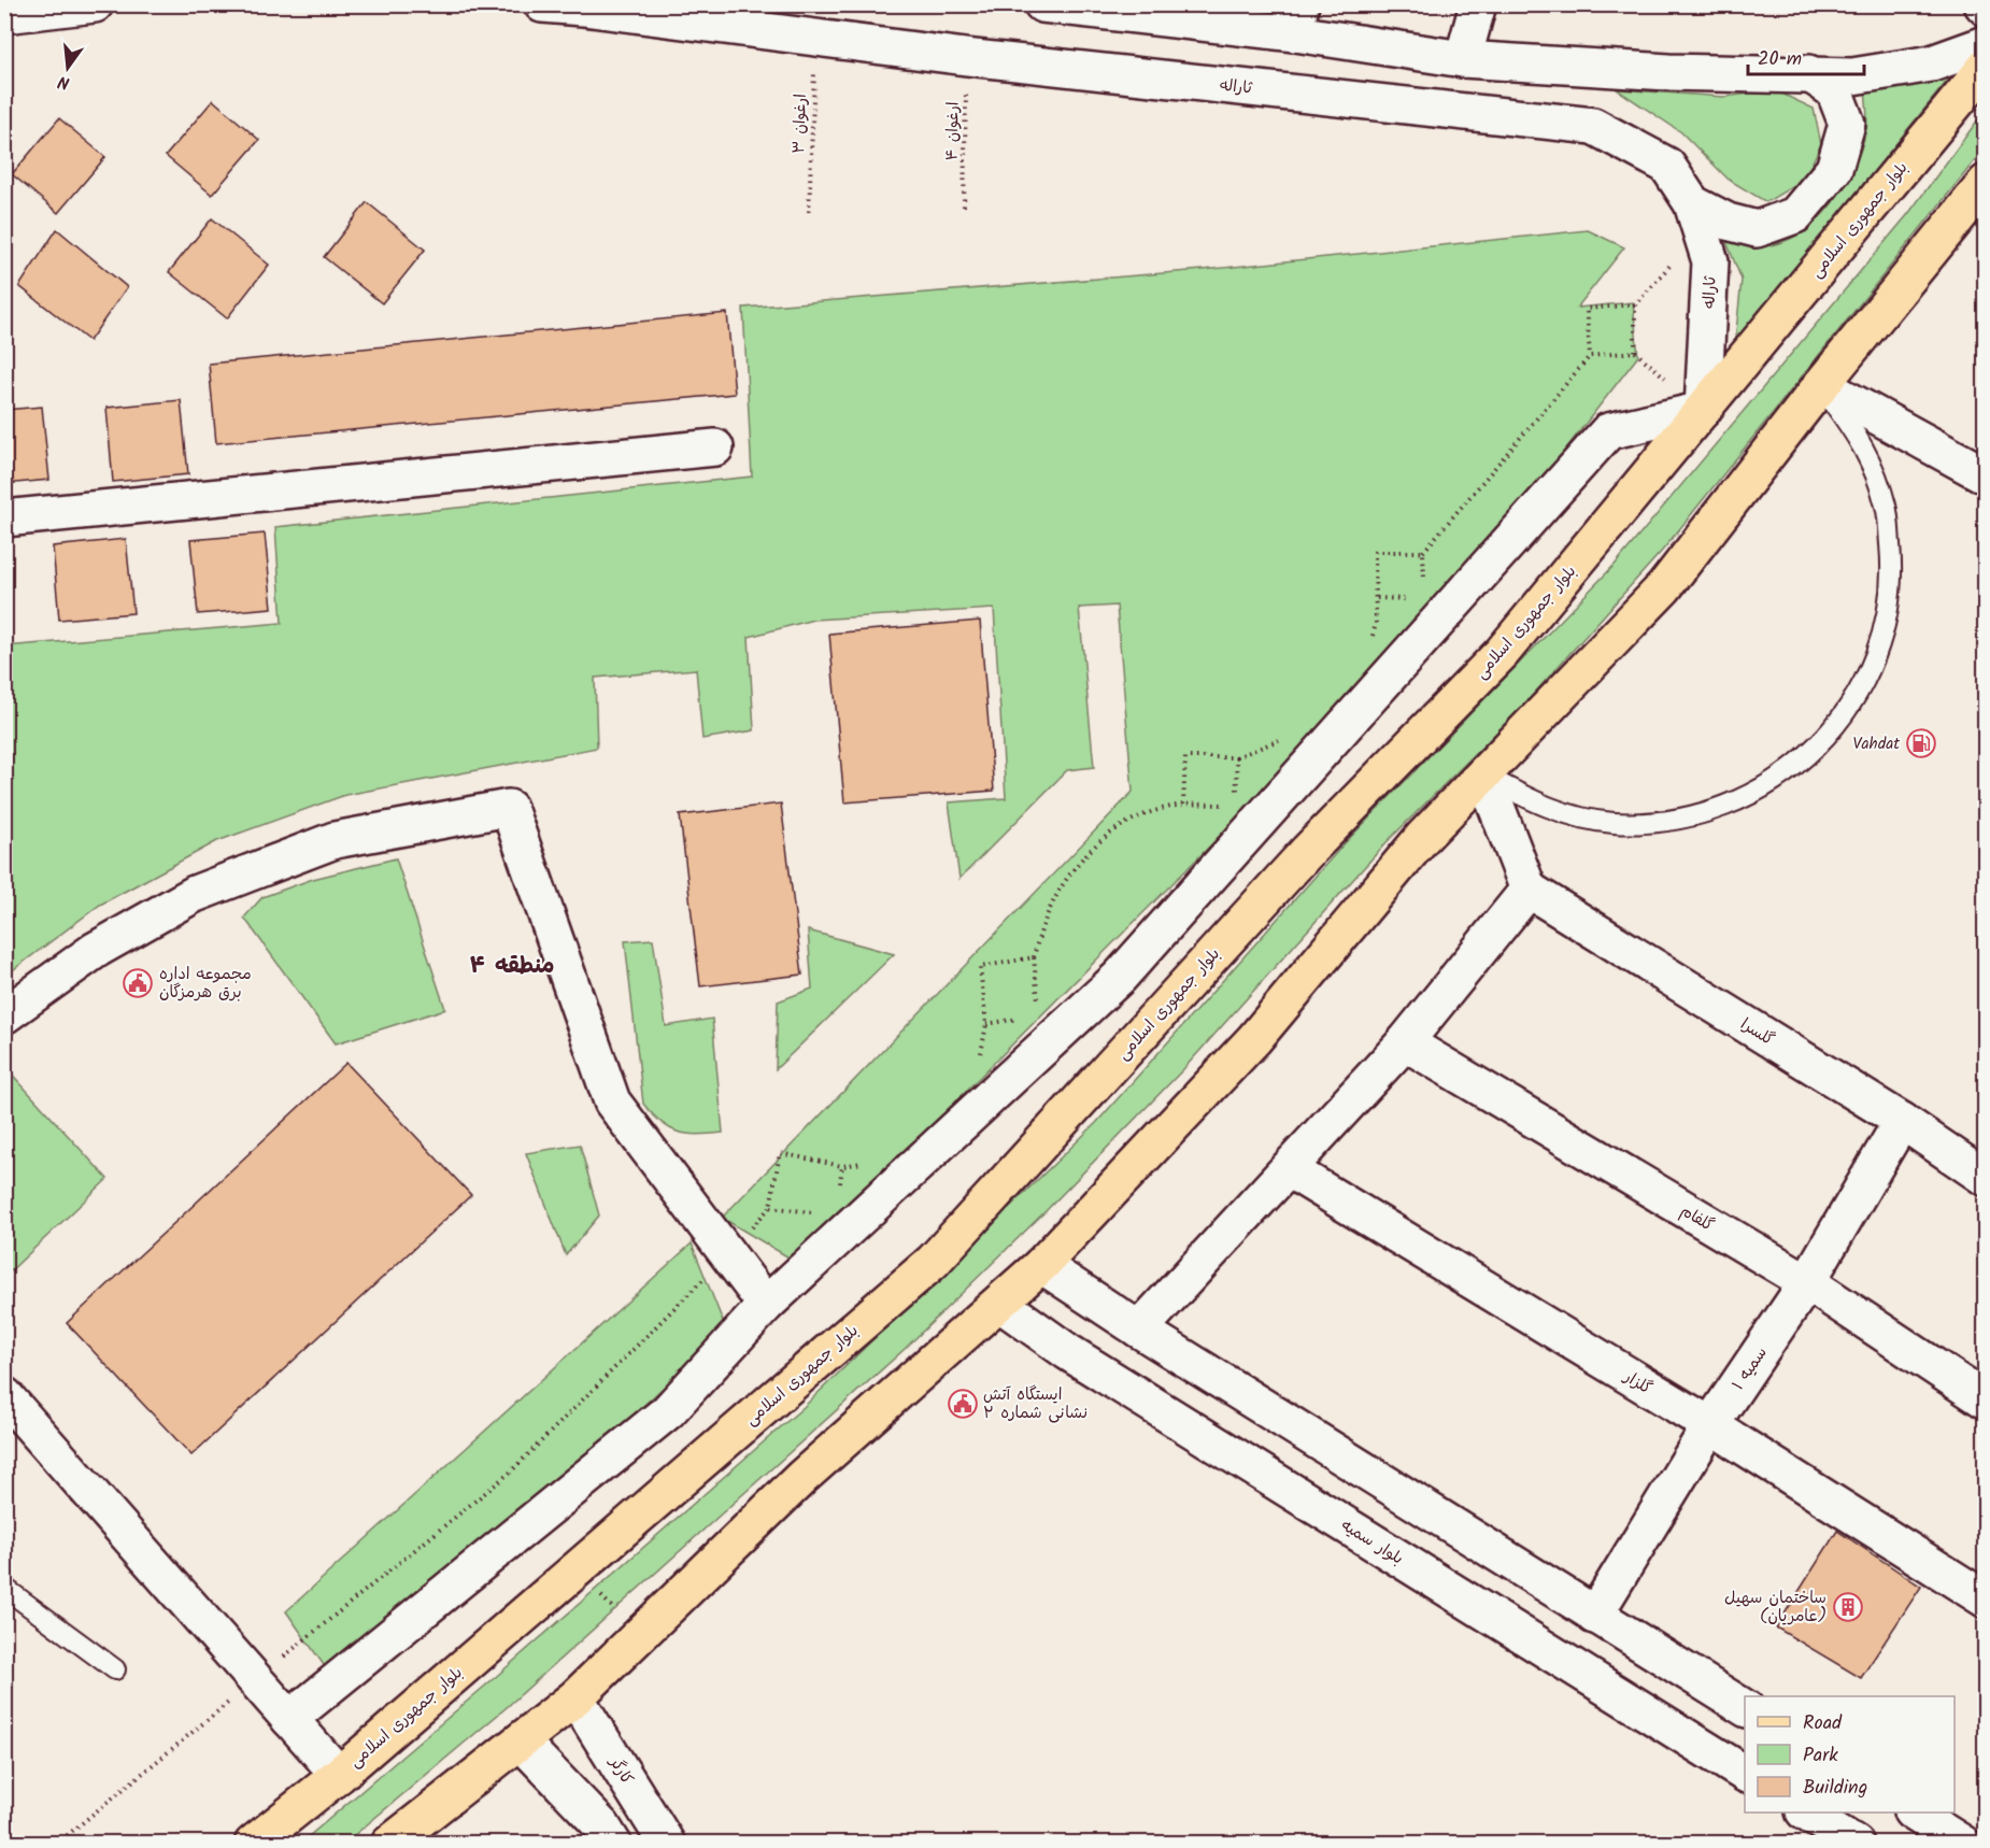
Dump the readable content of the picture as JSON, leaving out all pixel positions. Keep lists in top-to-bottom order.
{
  "streets": {
    "main road": ["بلوار جمهوری اسلامی"],
    "street": [
      "ثاراله",
      "گلسرا",
      "گلفام",
      "سمیه ۱",
      "گلزار",
      "بلوار سمیه",
      "کارگر"
    ],
    "path": ["ارغوان ۳", "ارغوان ۴"]
  },
  "crossings": [
    ["ثاراله", "ارغوان ۳"],
    ["ثاراله", "ارغوان ۴"],
    ["ثاراله", "بلوار جمهوری اسلامی"],
    ["گلسرا", "سمیه ۱"],
    ["گلفام", "سمیه ۱"],
    ["سمیه ۱", "گلزار"]
  ],
  "districts": ["منطقه ۴"],
  "places": {
    "fuel station": ["Vahdat"],
    "public building": ["مجموعه اداره برق هرمزگان", "ایستگاه آتش نشانی شماره ۲"],
    "building": ["ساختمان سهیل (عامریان)"]
  },
  "legend": ["Road", "Park", "Building"],
  "scale_bar": "20 m",
  "north": "bottom"
}
